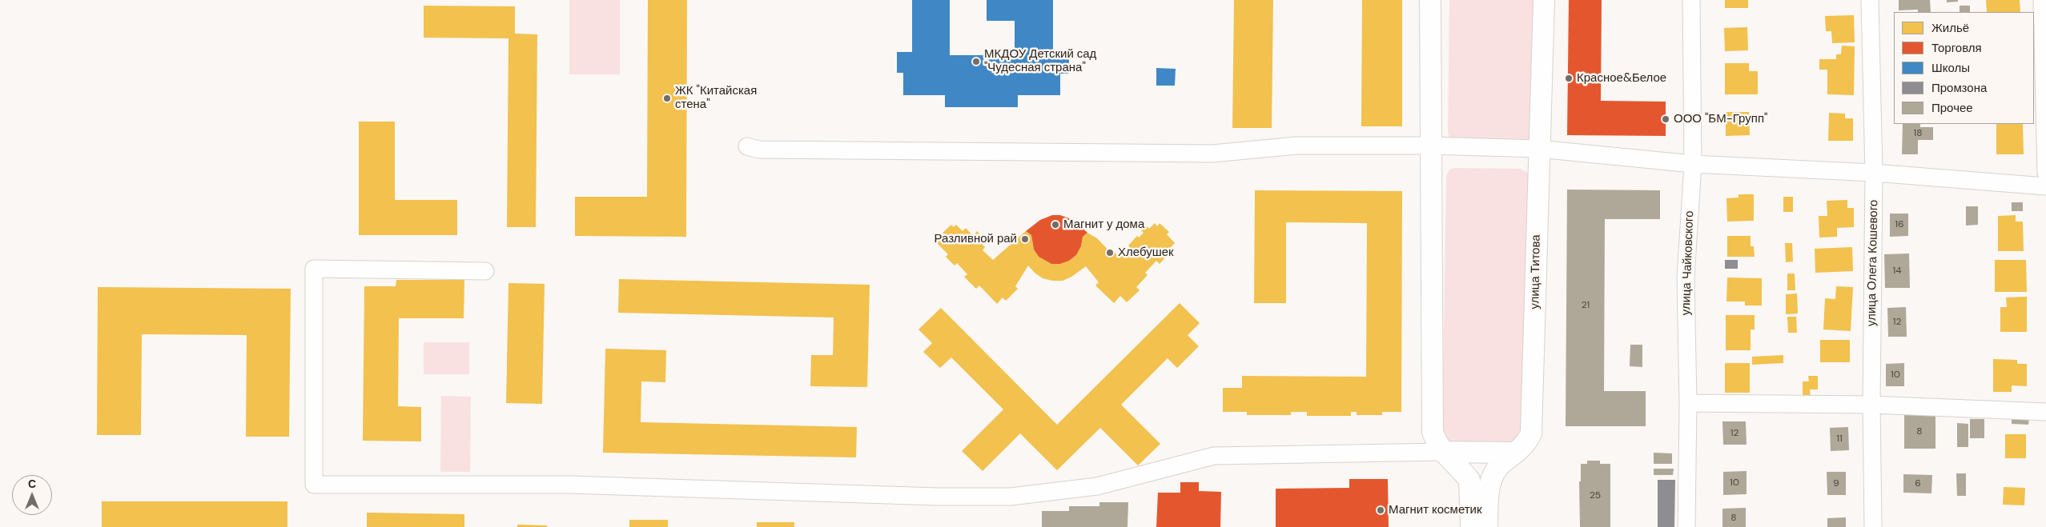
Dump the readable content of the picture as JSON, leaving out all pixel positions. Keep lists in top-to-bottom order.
{
  "streets": {
    "street": ["улица Чайковского", "улица Олега Кошевого", "улица Титова"]
  },
  "places": [
    "МКДОУ Детский сад \"Чудесная страна\"",
    "Красное&Белое",
    "ЖК \"Китайская стена\"",
    "ООО \"БМ-Групп\"",
    "Магнит у дома",
    "Разливной рай",
    "Хлебушек",
    "Магнит косметик"
  ],
  "house_numbers": [
    "18",
    "16",
    "14",
    "21",
    "12",
    "10",
    "8",
    "12",
    "11",
    "10",
    "9",
    "6",
    "25",
    "8"
  ],
  "legend": [
    "Жильё",
    "Торговля",
    "Школы",
    "Промзона",
    "Прочее"
  ],
  "north": "top"
}
